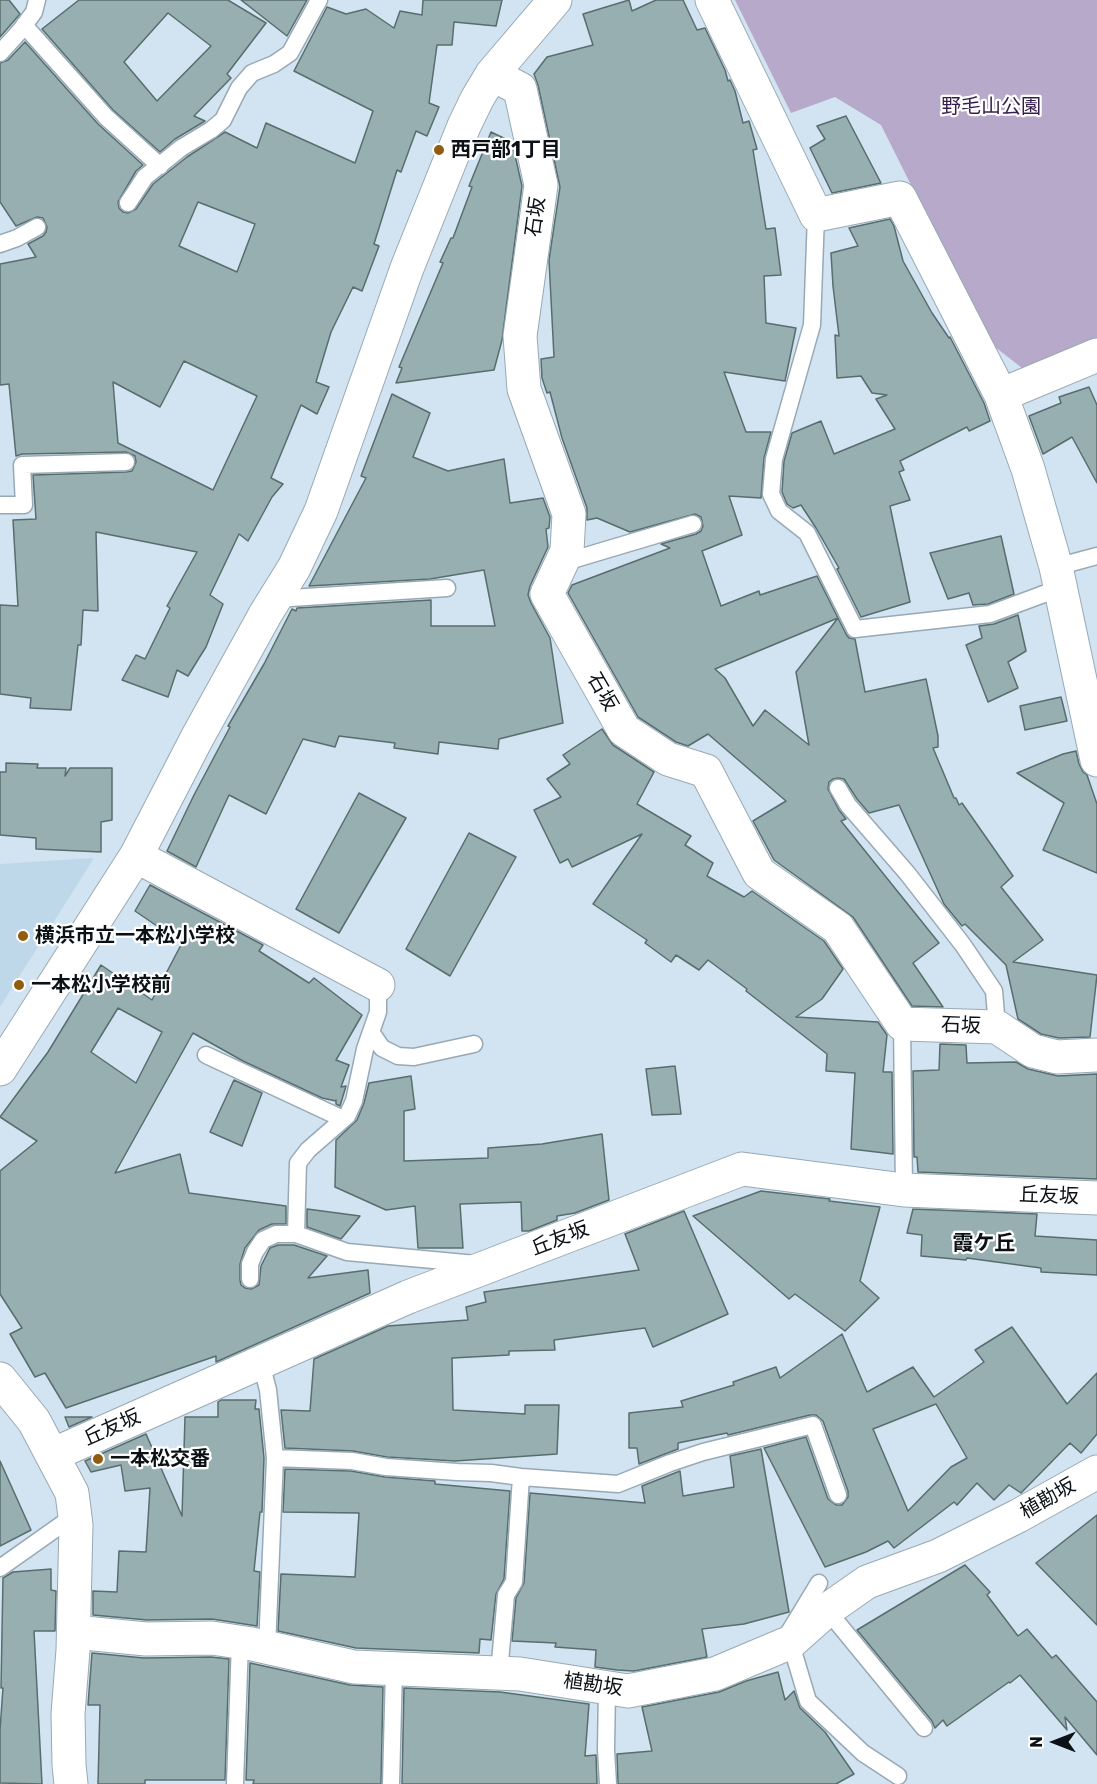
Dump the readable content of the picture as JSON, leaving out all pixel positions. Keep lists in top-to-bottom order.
{
  "streets": {
    "street": ["石坂", "丘友坂", "植勘坂"]
  },
  "districts": ["霞ケ丘"],
  "parks": ["野毛山公園"],
  "places": [
    "西戸部1丁目",
    "横浜市立一本松小学校",
    "一本松小学校前",
    "一本松交番"
  ],
  "north": "left"
}
